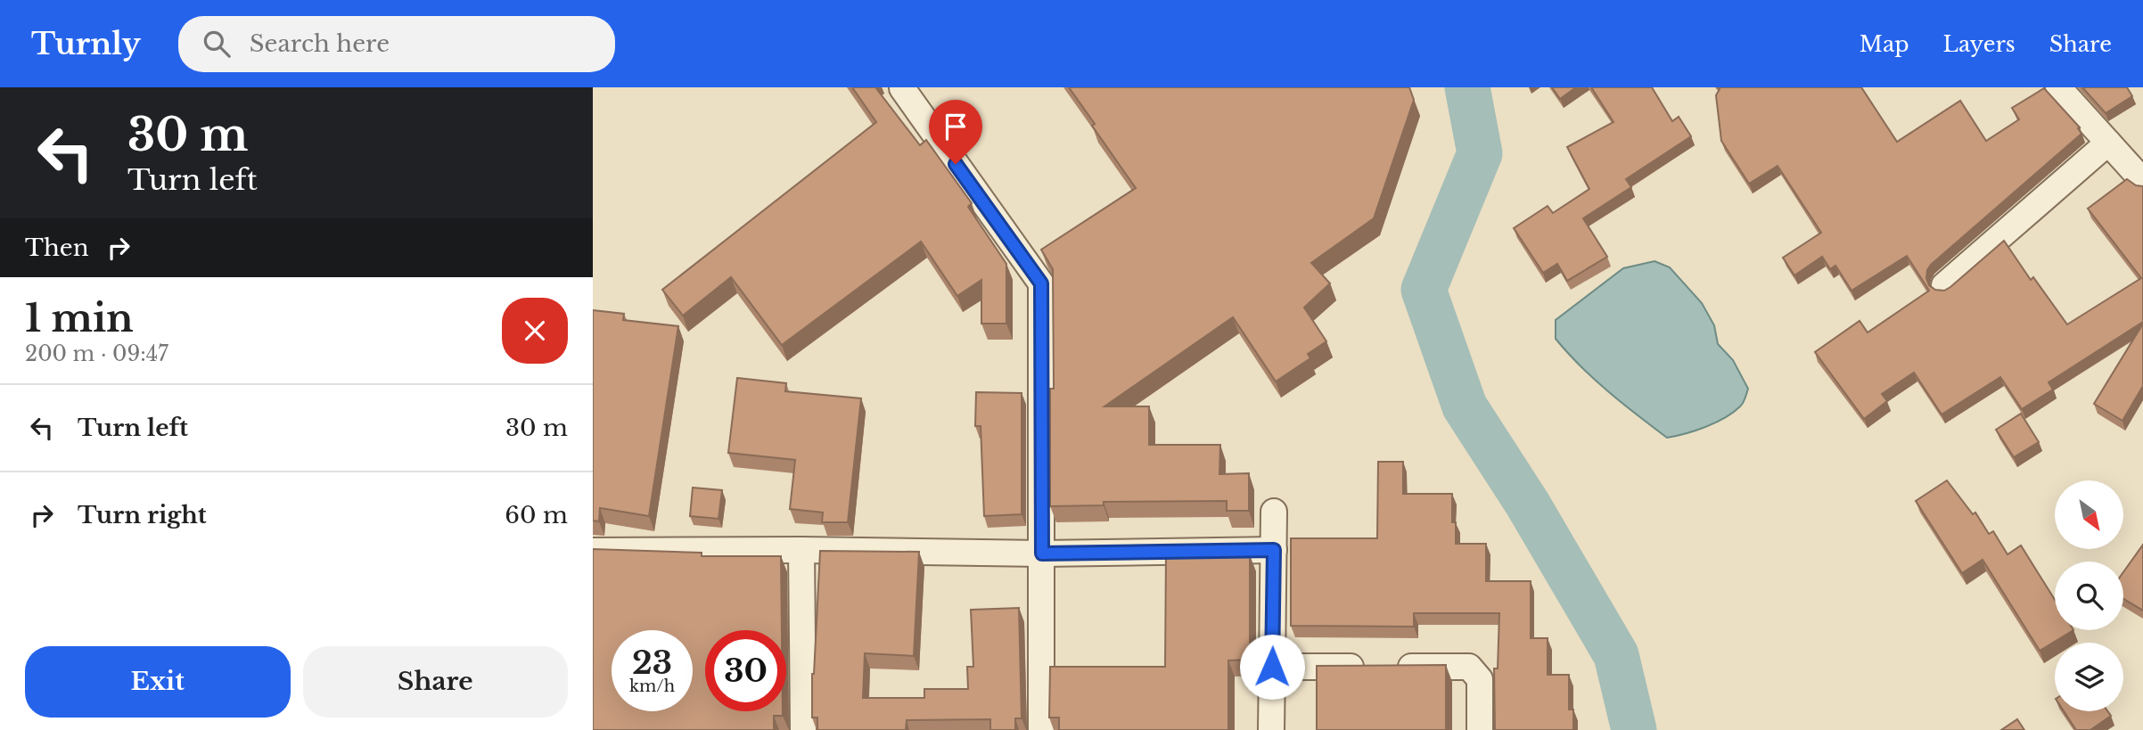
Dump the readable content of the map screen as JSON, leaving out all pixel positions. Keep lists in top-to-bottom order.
{
  "north": "bottom right",
  "page": {
    "header": "Turnly",
    "search": "Search here",
    "nav": ["Map", "Layers", "Share"],
    "turn": ["30 m", "Turn left"],
    "then": "Then",
    "heading": ["1 min", "200 m · 09:47"],
    "list": [
      {
        "name": "Turn left",
        "value": "30 m"
      },
      {
        "name": "Turn right",
        "value": "60 m"
      }
    ],
    "speed": "23 km/h",
    "limit": "30",
    "buttons": ["Exit", "Share"]
  }
}
